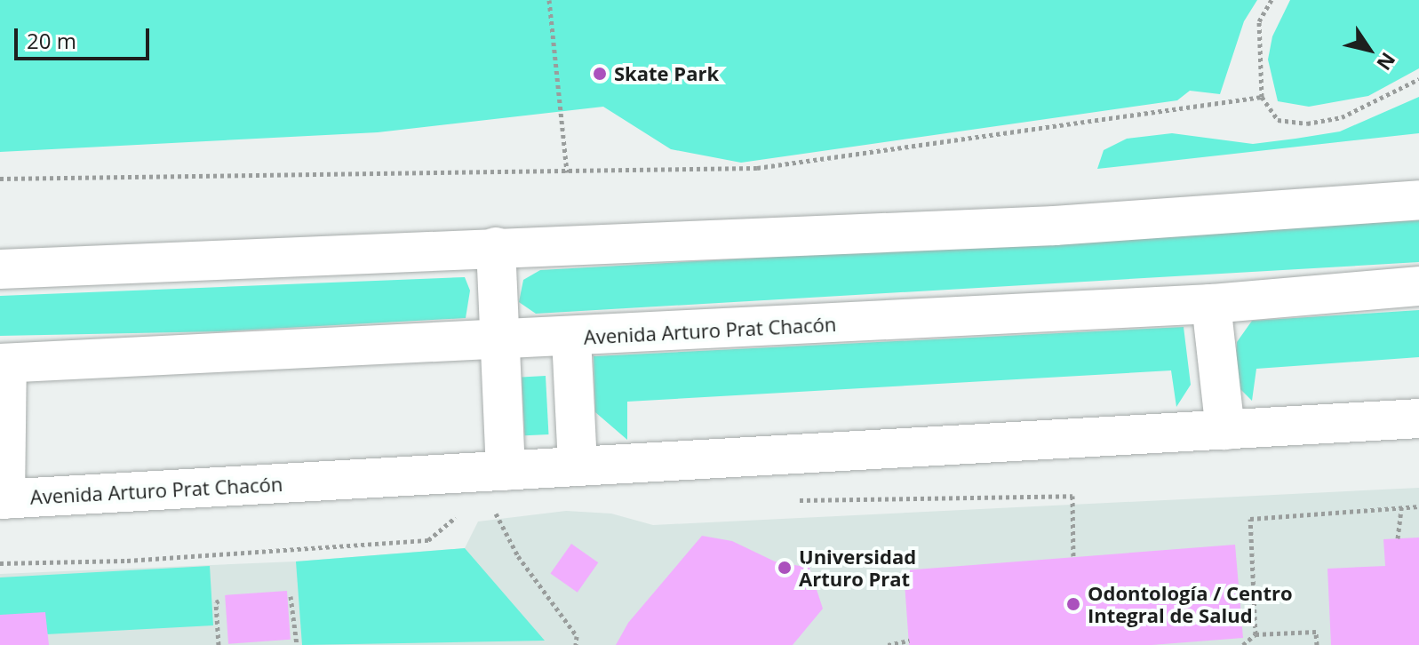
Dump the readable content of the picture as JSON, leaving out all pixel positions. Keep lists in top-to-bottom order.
{
  "streets": {
    "main road": ["Avenida Arturo Prat Chacón"]
  },
  "places": ["Skate Park", "Universidad Arturo Prat", "Odontología / Centro Integral de Salud"],
  "scale_bar": "20 m",
  "north": "bottom right"
}
